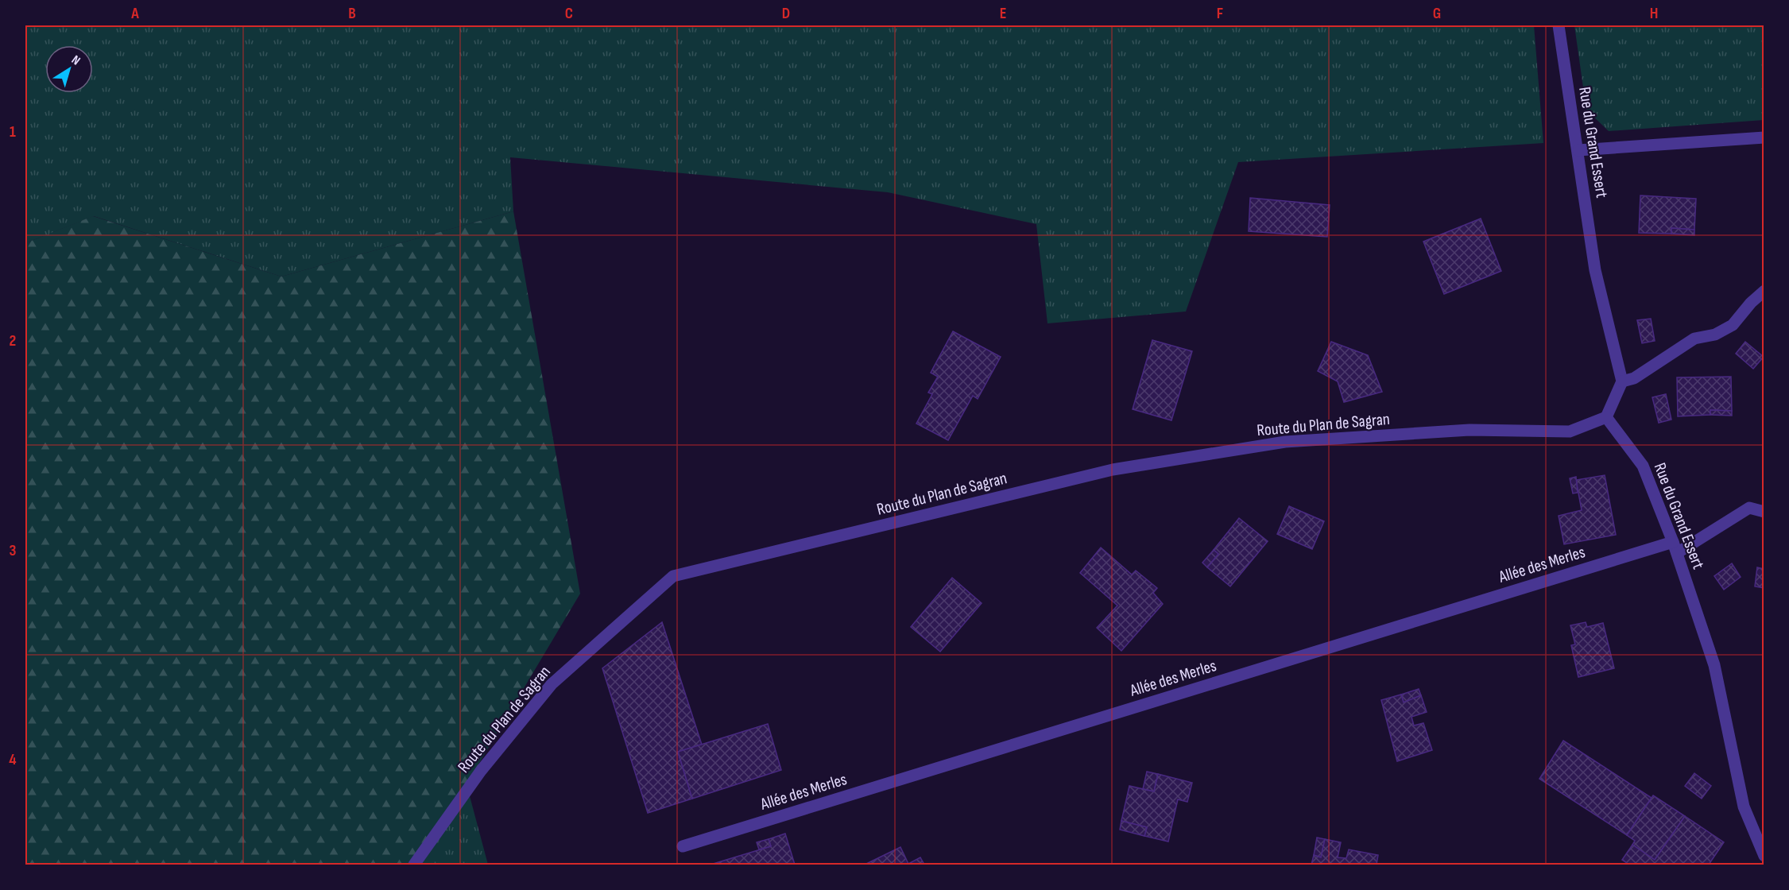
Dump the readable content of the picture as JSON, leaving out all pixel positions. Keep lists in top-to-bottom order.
{
  "streets": {
    "street": ["Rue du Grand Essert", "Route du Plan de Sagran", "Allée des Merles"]
  },
  "crossings": [
    ["Rue du Grand Essert", "Route du Plan de Sagran"],
    ["Rue du Grand Essert", "Allée des Merles"]
  ],
  "north": "top right",
  "grid": {
    "columns": [
      "A",
      "B",
      "C",
      "D",
      "E",
      "F",
      "G",
      "H"
    ],
    "rows": [
      "1",
      "2",
      "3",
      "4"
    ]
  }
}
